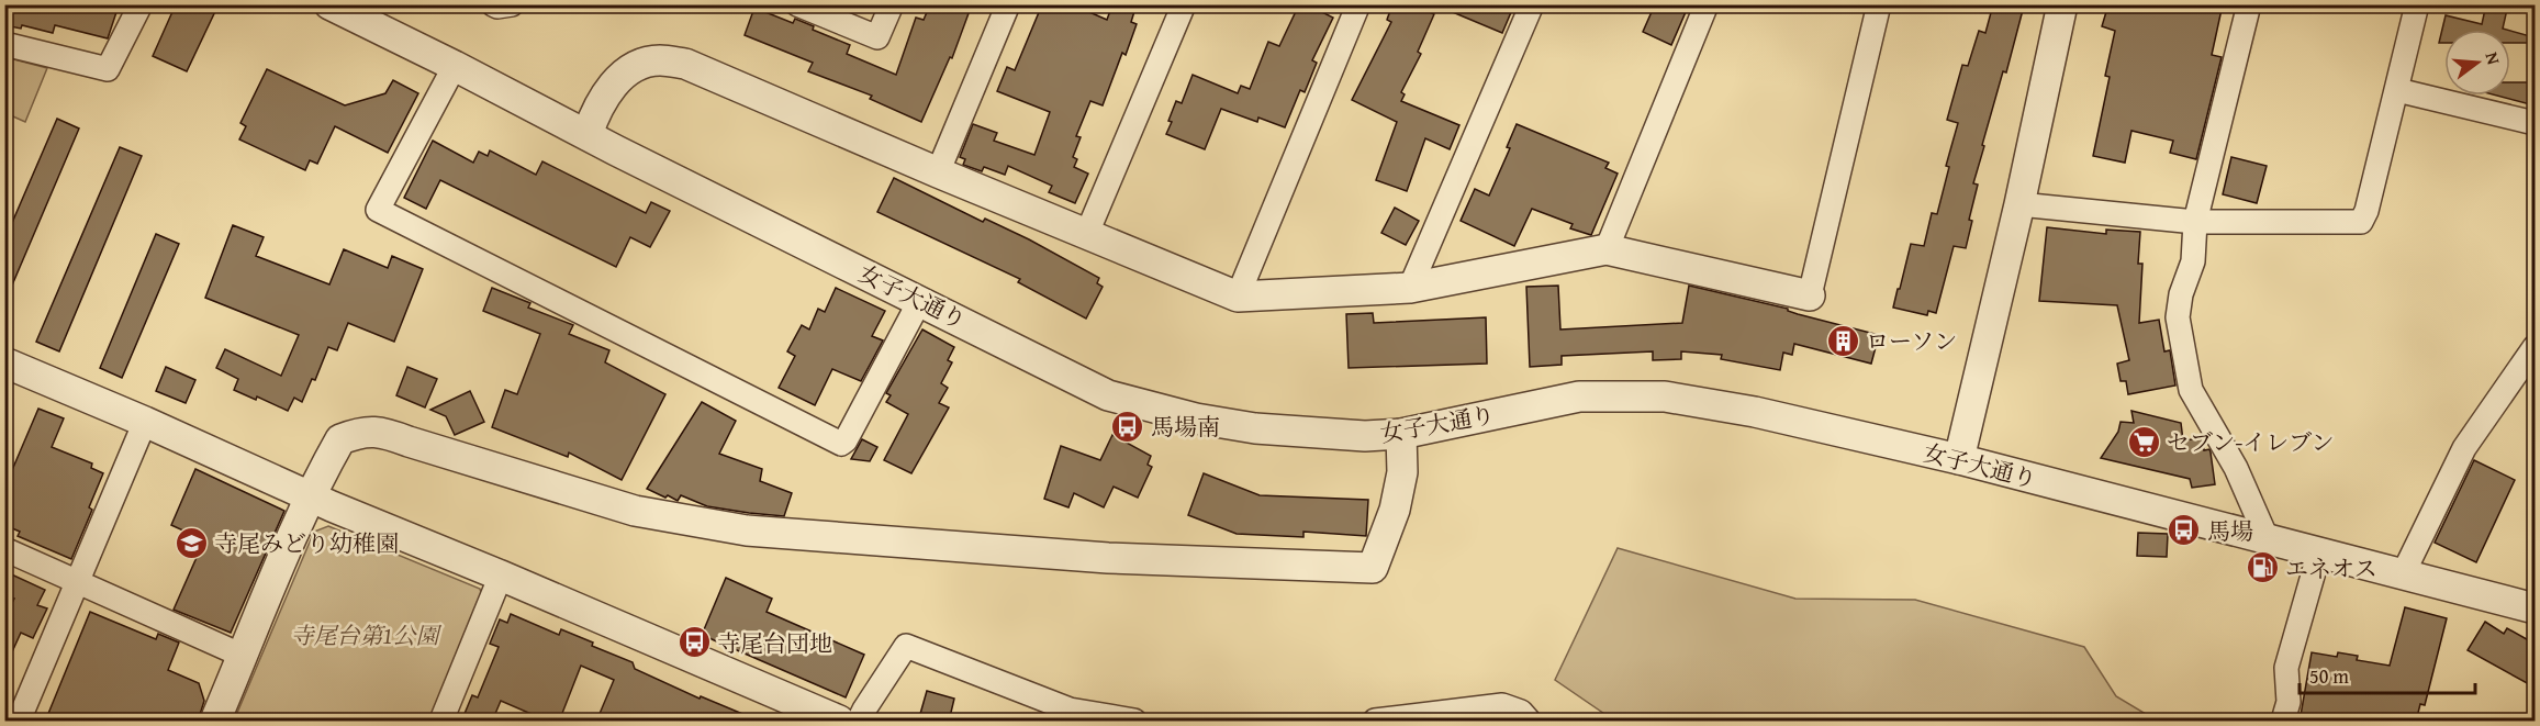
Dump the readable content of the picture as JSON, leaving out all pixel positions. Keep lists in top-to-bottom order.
{
  "streets": {
    "street": ["女子大通り"]
  },
  "parks": ["寺尾台第1公園"],
  "places": {
    "building": ["ローソン"],
    "bus stop": ["馬場南", "馬場", "寺尾台団地"],
    "supermarket": ["セブン-イレブン"],
    "school or university": ["寺尾みどり幼稚園"],
    "fuel station": ["エネオス"]
  },
  "scale_bar": "50 m",
  "north": "right"
}
